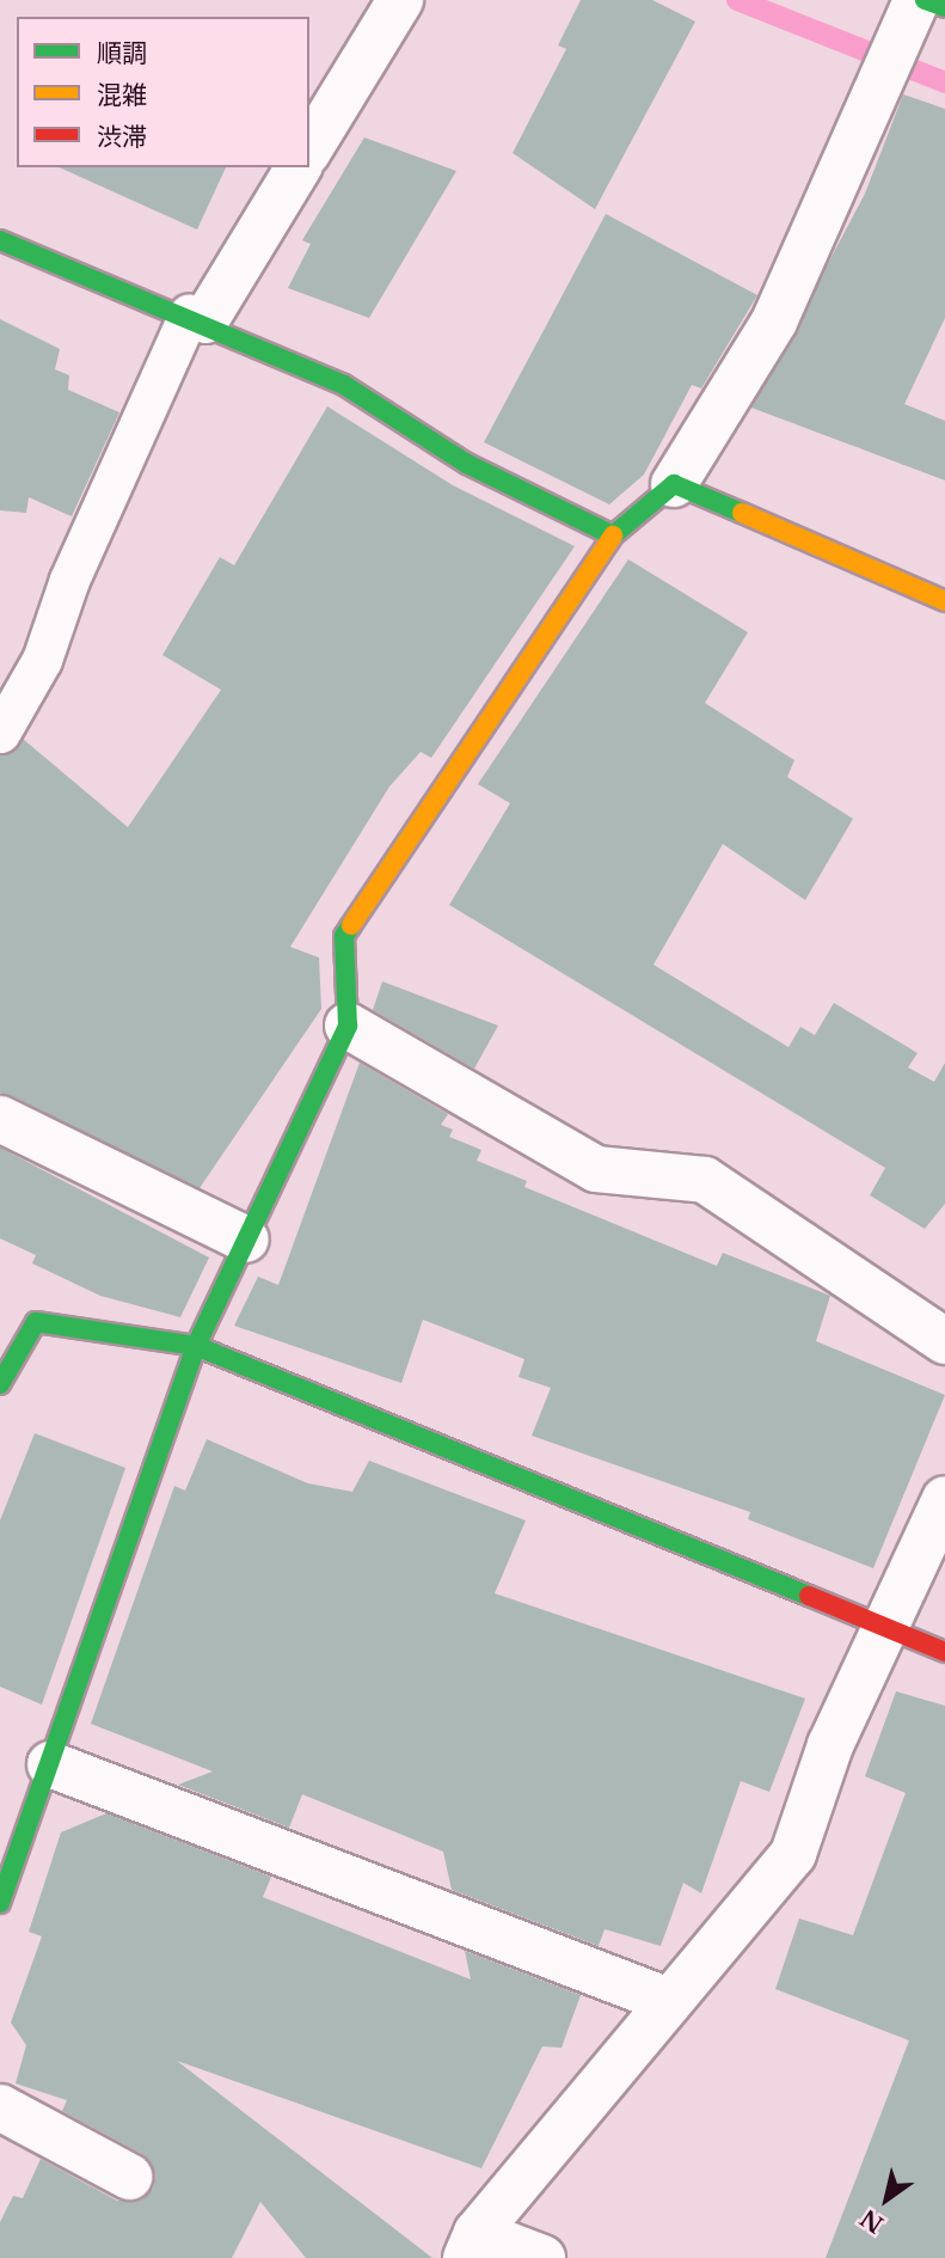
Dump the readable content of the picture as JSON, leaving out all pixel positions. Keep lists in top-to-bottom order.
{
  "legend": ["順調", "混雑", "渋滞"],
  "north": "bottom left"
}
